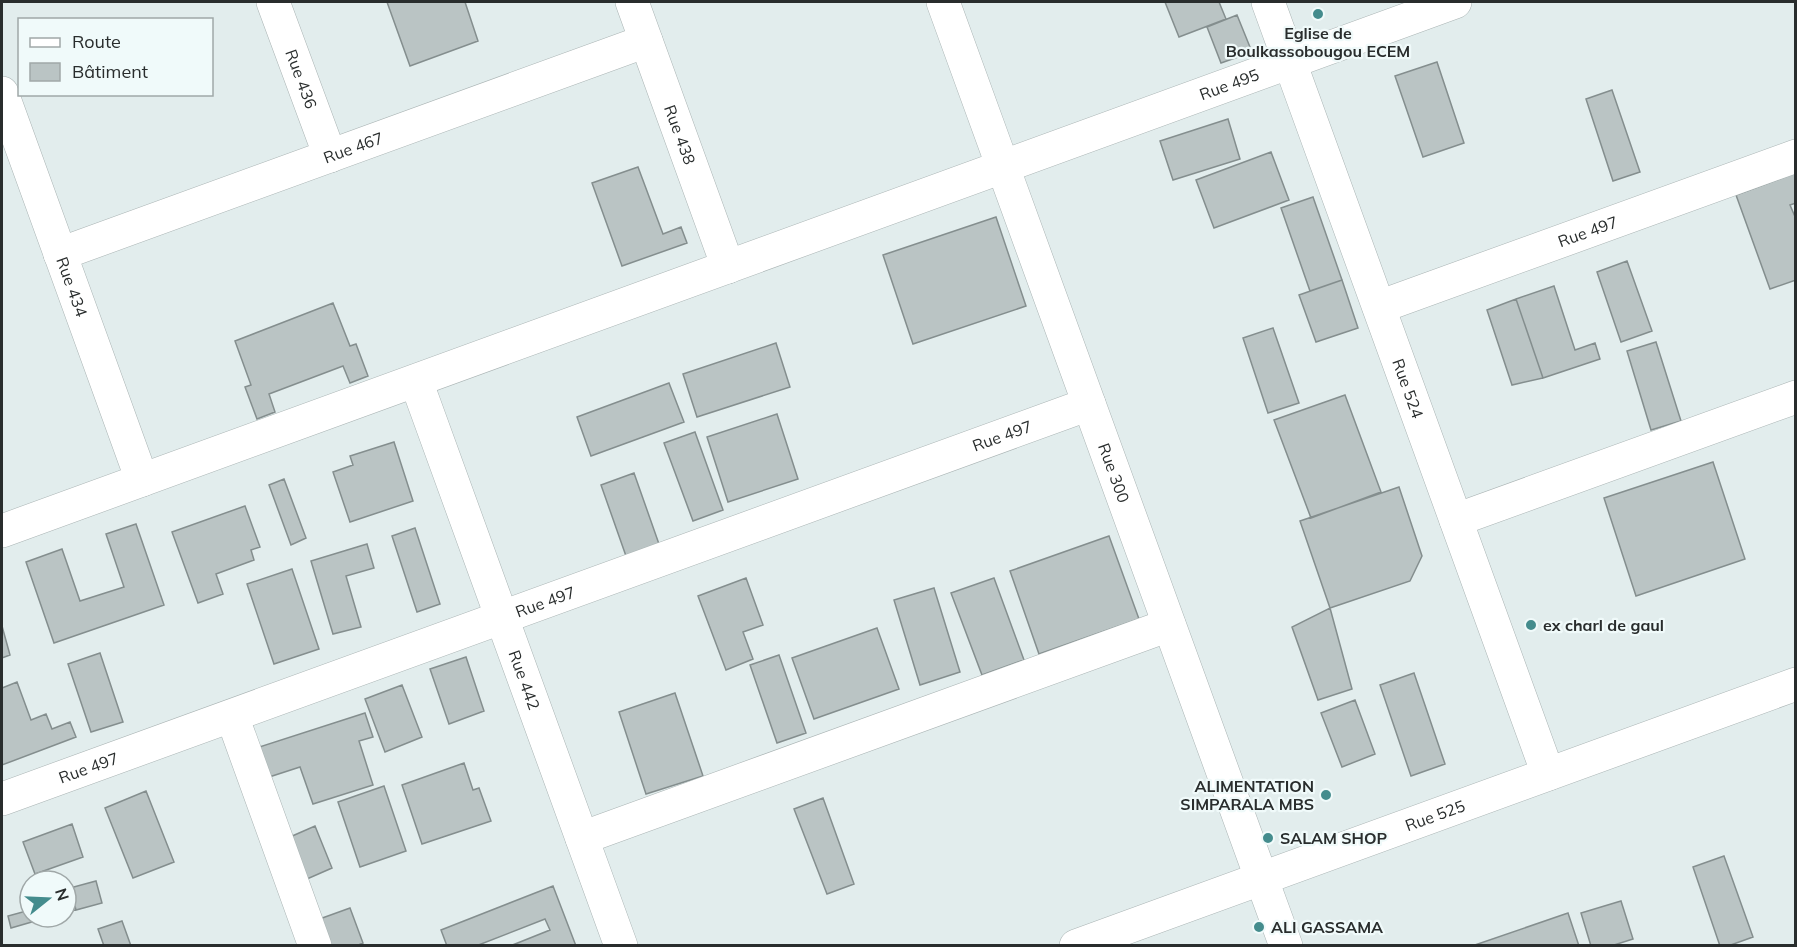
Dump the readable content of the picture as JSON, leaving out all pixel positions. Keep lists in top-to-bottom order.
{
  "streets": {
    "street": [
      "Rue 436",
      "Rue 495",
      "Rue 438",
      "Rue 467",
      "Rue 497",
      "Rue 434",
      "Rue 524",
      "Rue 300",
      "Rue 442",
      "Rue 525"
    ]
  },
  "crossings": [
    ["Rue 436", "Rue 467"],
    ["Rue 495", "Rue 438"],
    ["Rue 495", "Rue 434"],
    ["Rue 495", "Rue 524"],
    ["Rue 495", "Rue 300"],
    ["Rue 495", "Rue 442"],
    ["Rue 438", "Rue 467"],
    ["Rue 467", "Rue 434"],
    ["Rue 497", "Rue 524"],
    ["Rue 497", "Rue 300"],
    ["Rue 497", "Rue 442"],
    ["Rue 524", "Rue 525"],
    ["Rue 300", "Rue 525"]
  ],
  "places": [
    "Eglise de Boulkassobougou ECEM",
    "ex charl de gaul",
    "ALIMENTATION SIMPARALA MBS",
    "SALAM SHOP",
    "ALI GASSAMA"
  ],
  "legend": ["Route", "Bâtiment"],
  "north": "right"
}
